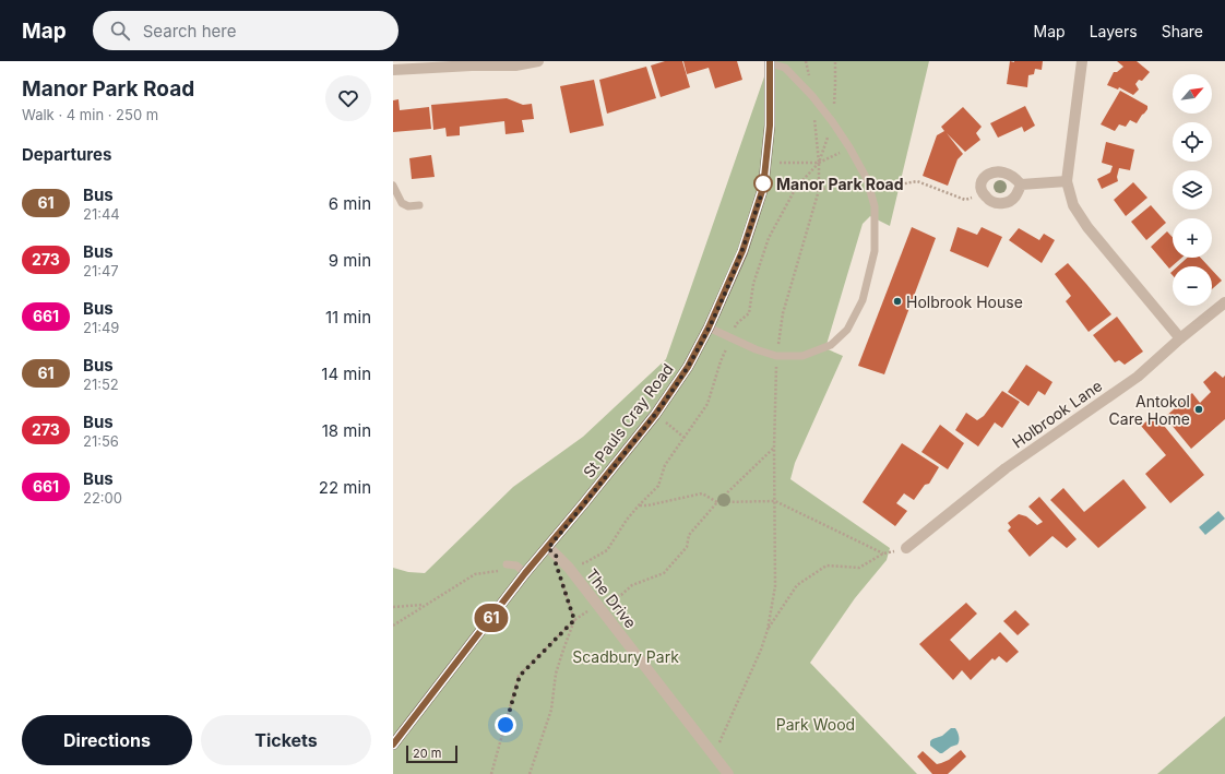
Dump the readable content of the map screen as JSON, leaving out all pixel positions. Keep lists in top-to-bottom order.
{
  "streets": {
    "main road": ["St Pauls Cray Road"],
    "street": ["Holbrook Lane", "The Drive"]
  },
  "crossings": [
    ["St Pauls Cray Road", "The Drive"]
  ],
  "parks": ["Scadbury Park", "Park Wood"],
  "places": ["Manor Park Road", "Holbrook House", "Antokol Care Home"],
  "lines": ["bus line 61"],
  "scale_bar": "20 m",
  "north": "top right",
  "page": {
    "header": "Map",
    "search": "Search here",
    "nav": ["Map", "Layers", "Share"],
    "heading": [
      ["Manor Park Road", "Walk · 4 min · 250 m"],
      "Departures"
    ],
    "on_map": "61",
    "map_buttons": ["+", "−"],
    "list": [
      {
        "mark": "61",
        "name": "Bus",
        "note": "21:44",
        "value": "6 min"
      },
      {
        "mark": "273",
        "name": "Bus",
        "note": "21:47",
        "value": "9 min"
      },
      {
        "mark": "661",
        "name": "Bus",
        "note": "21:49",
        "value": "11 min"
      },
      {
        "mark": "61",
        "name": "Bus",
        "note": "21:52",
        "value": "14 min"
      },
      {
        "mark": "273",
        "name": "Bus",
        "note": "21:56",
        "value": "18 min"
      },
      {
        "mark": "661",
        "name": "Bus",
        "note": "22:00",
        "value": "22 min"
      }
    ],
    "buttons": ["Directions", "Tickets"],
    "scale": "20 m"
  }
}
